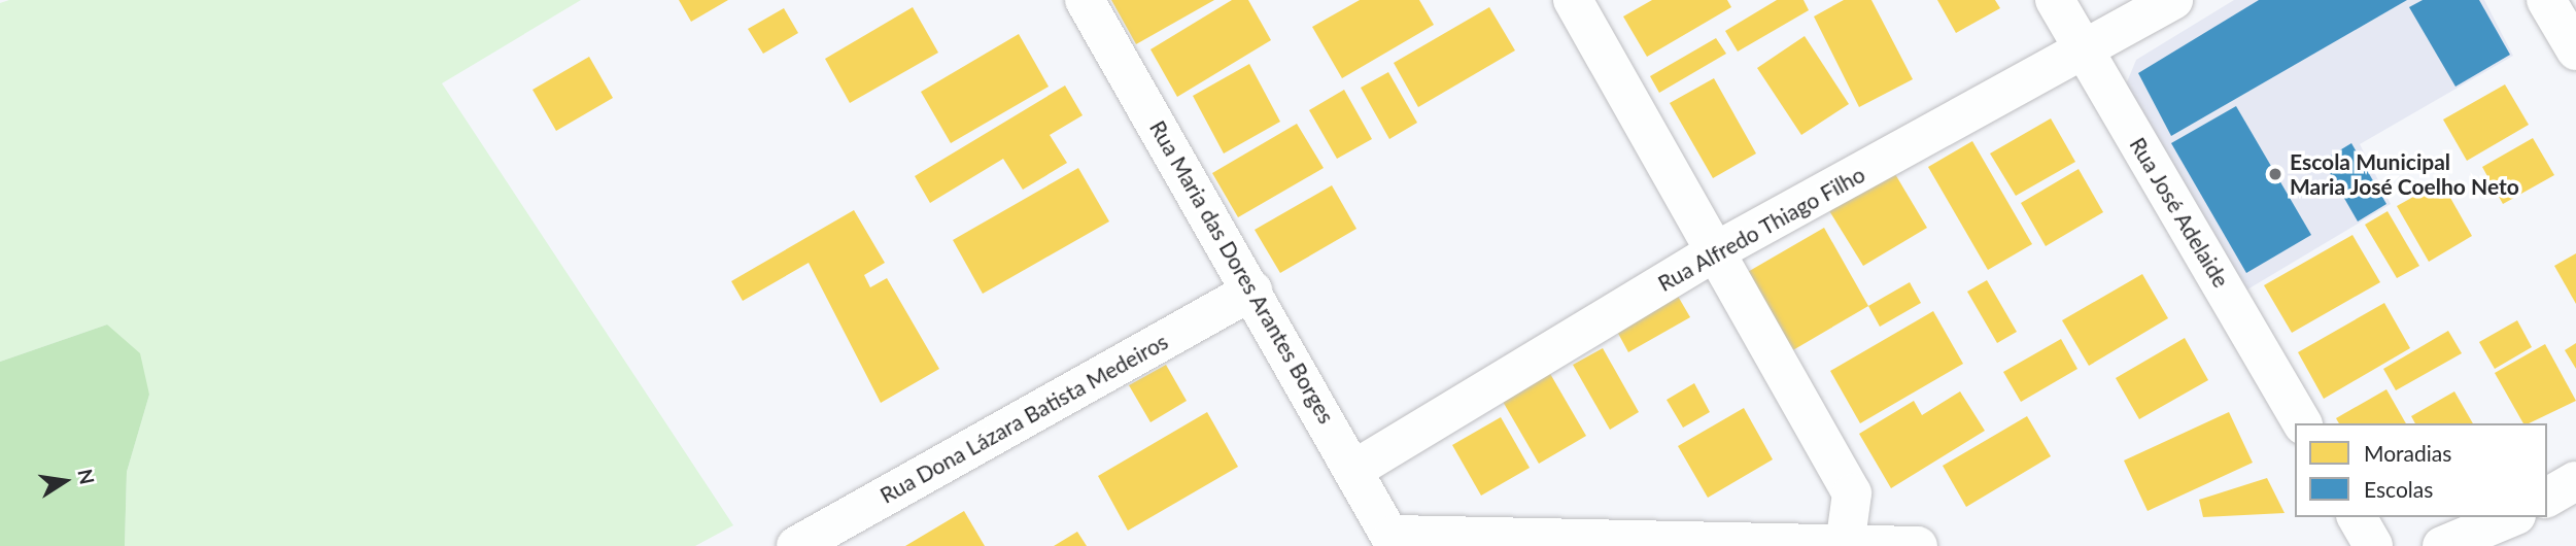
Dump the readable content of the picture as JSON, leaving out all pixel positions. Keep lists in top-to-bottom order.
{
  "streets": {
    "street": [
      "Rua José Adelaide",
      "Rua Alfredo Thiago Filho",
      "Rua Maria das Dores Arantes Borges",
      "Rua Dona Lázara Batista Medeiros"
    ]
  },
  "crossings": [
    ["Rua José Adelaide", "Rua Alfredo Thiago Filho"],
    ["Rua Alfredo Thiago Filho", "Rua Maria das Dores Arantes Borges"],
    ["Rua Maria das Dores Arantes Borges", "Rua Dona Lázara Batista Medeiros"]
  ],
  "places": ["Escola Municipal Maria José Coelho Neto"],
  "legend": ["Moradias", "Escolas"],
  "north": "right"
}
